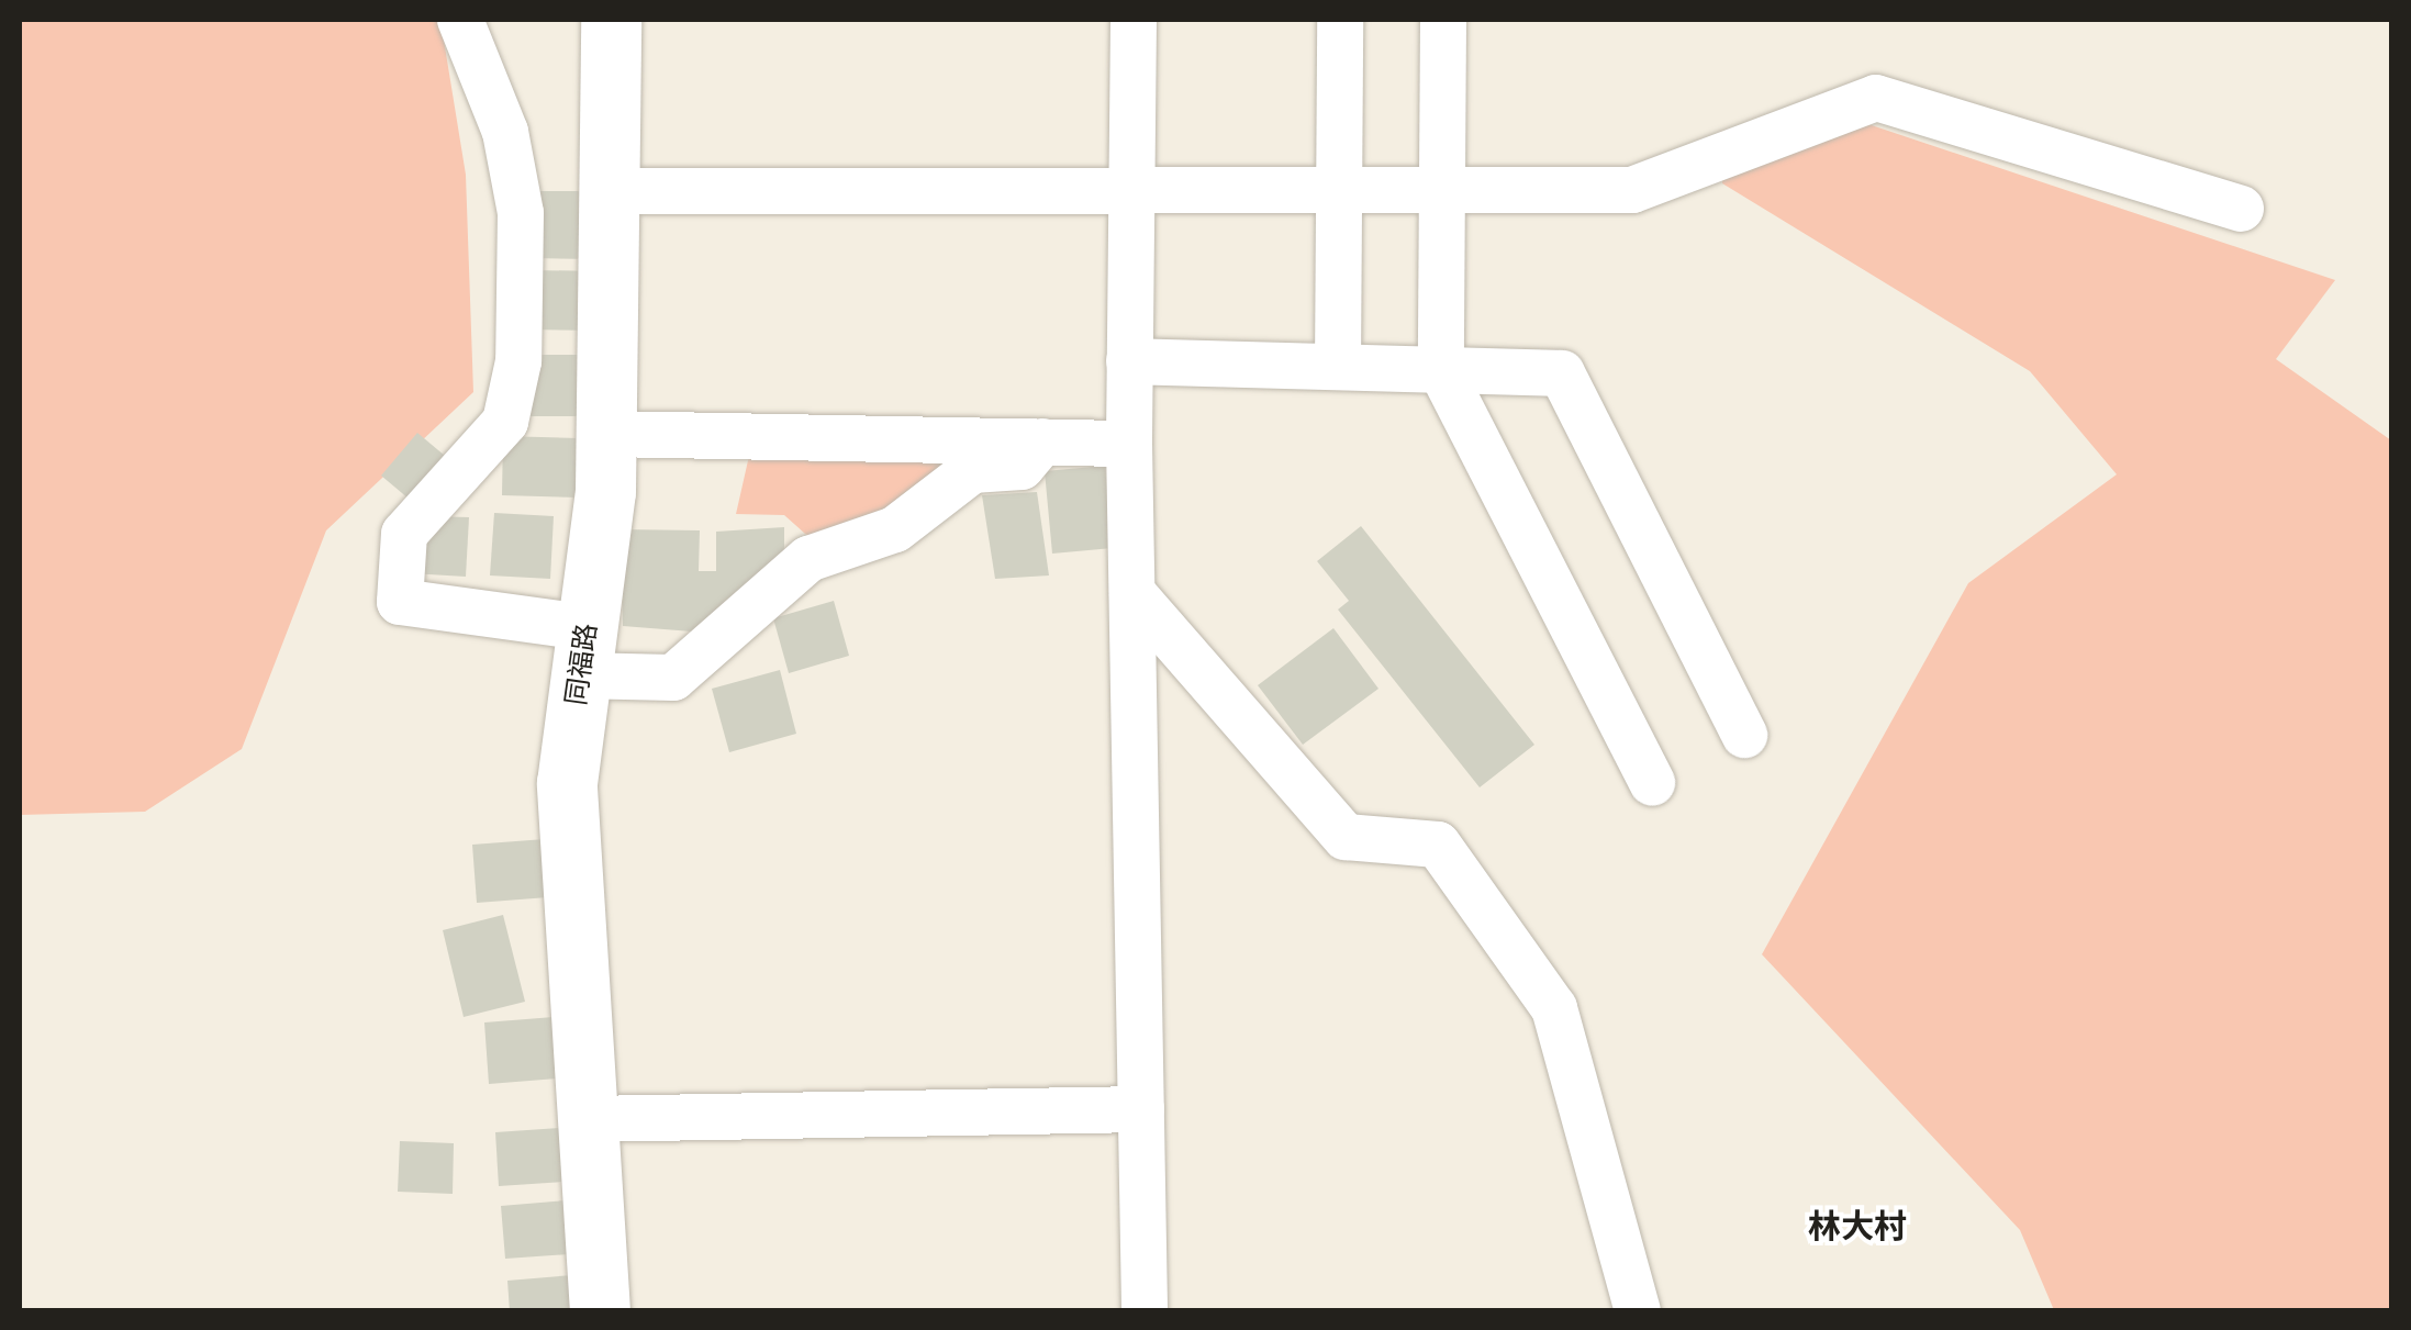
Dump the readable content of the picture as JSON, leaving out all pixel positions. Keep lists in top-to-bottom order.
{
  "streets": {
    "street": ["同福路"]
  },
  "districts": ["林大村"]
}
